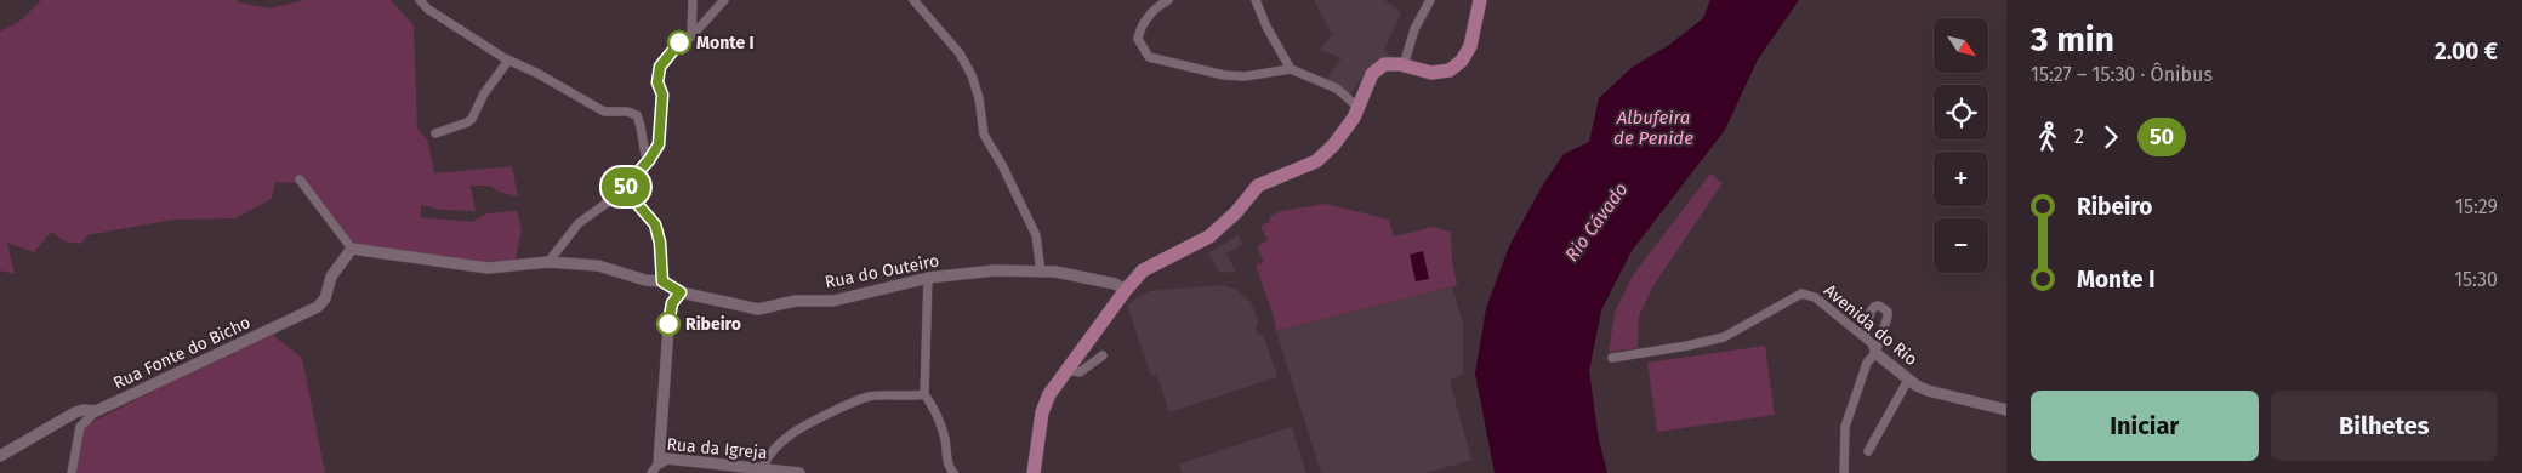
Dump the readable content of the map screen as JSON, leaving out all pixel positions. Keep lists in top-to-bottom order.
{
  "streets": {
    "street": [
      "Rua do Outeiro",
      "Avenida do Rio",
      "Rua Fonte do Bicho",
      "Rua da Igreja"
    ]
  },
  "crossings": [
    ["Rua do Outeiro", "Rua da Igreja"]
  ],
  "water": ["Albufeira de Penide", "Rio Cávado"],
  "places": ["Monte I", "Ribeiro"],
  "lines": ["bus line 50"],
  "north": "bottom right",
  "page": {
    "on_map": "50",
    "heading": ["3 min", "15:27 – 15:30 · Ônibus", "2.00 €"],
    "map_buttons": ["+", "−"],
    "legs": ["2", "50"],
    "list": [
      {
        "name": "Ribeiro",
        "value": "15:29"
      },
      {
        "name": "Monte I",
        "value": "15:30"
      }
    ],
    "buttons": ["Iniciar", "Bilhetes"]
  }
}
